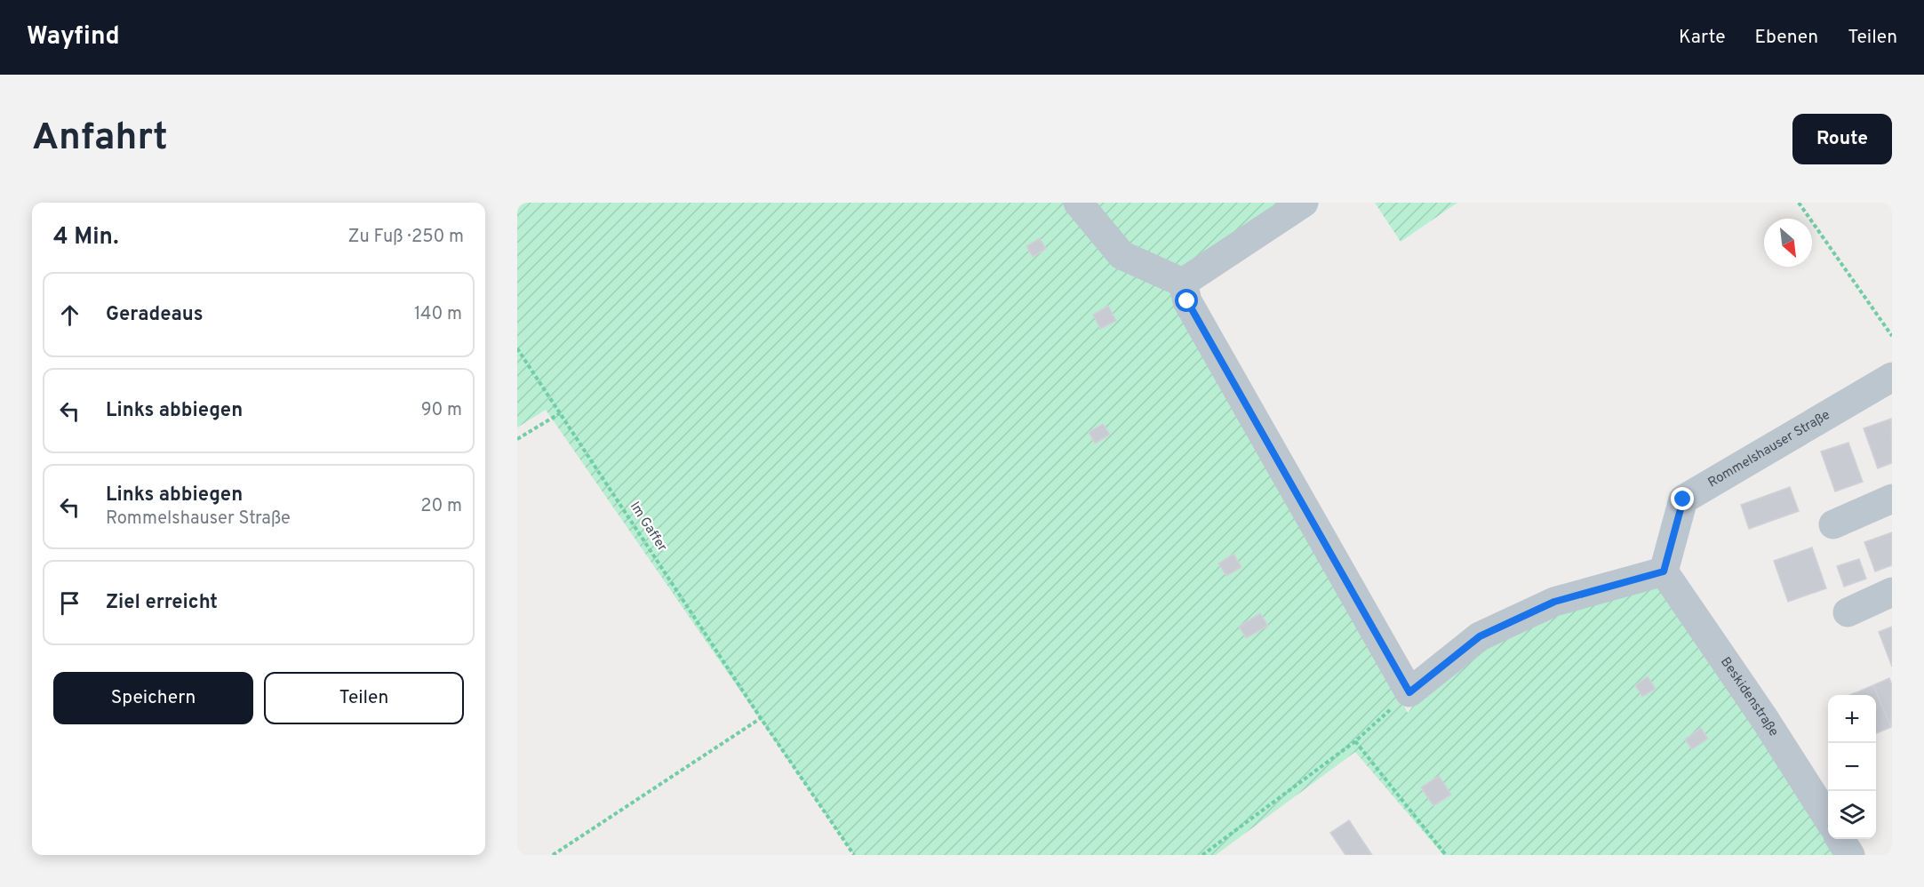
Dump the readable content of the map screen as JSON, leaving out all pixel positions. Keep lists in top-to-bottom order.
{
  "streets": {
    "street": ["Rommelshauser Straße", "Beskidenstraße"],
    "path": ["Im Gaffer"]
  },
  "crossings": [
    ["Rommelshauser Straße", "Beskidenstraße"]
  ],
  "north": "bottom right",
  "page": {
    "header": "Wayfind",
    "nav": ["Karte", "Ebenen", "Teilen"],
    "buttons": [
      "Route",
      ["Speichern", "Teilen"]
    ],
    "title": "Anfahrt",
    "heading": ["4 Min.", "Zu Fuß · 250 m"],
    "list": [
      ["Geradeaus", "140 m"],
      ["Links abbiegen", "90 m"],
      ["Links abbiegen", "Rommelshauser Straße", "20 m"],
      "Ziel erreicht"
    ],
    "map_buttons": ["+", "−"]
  }
}
